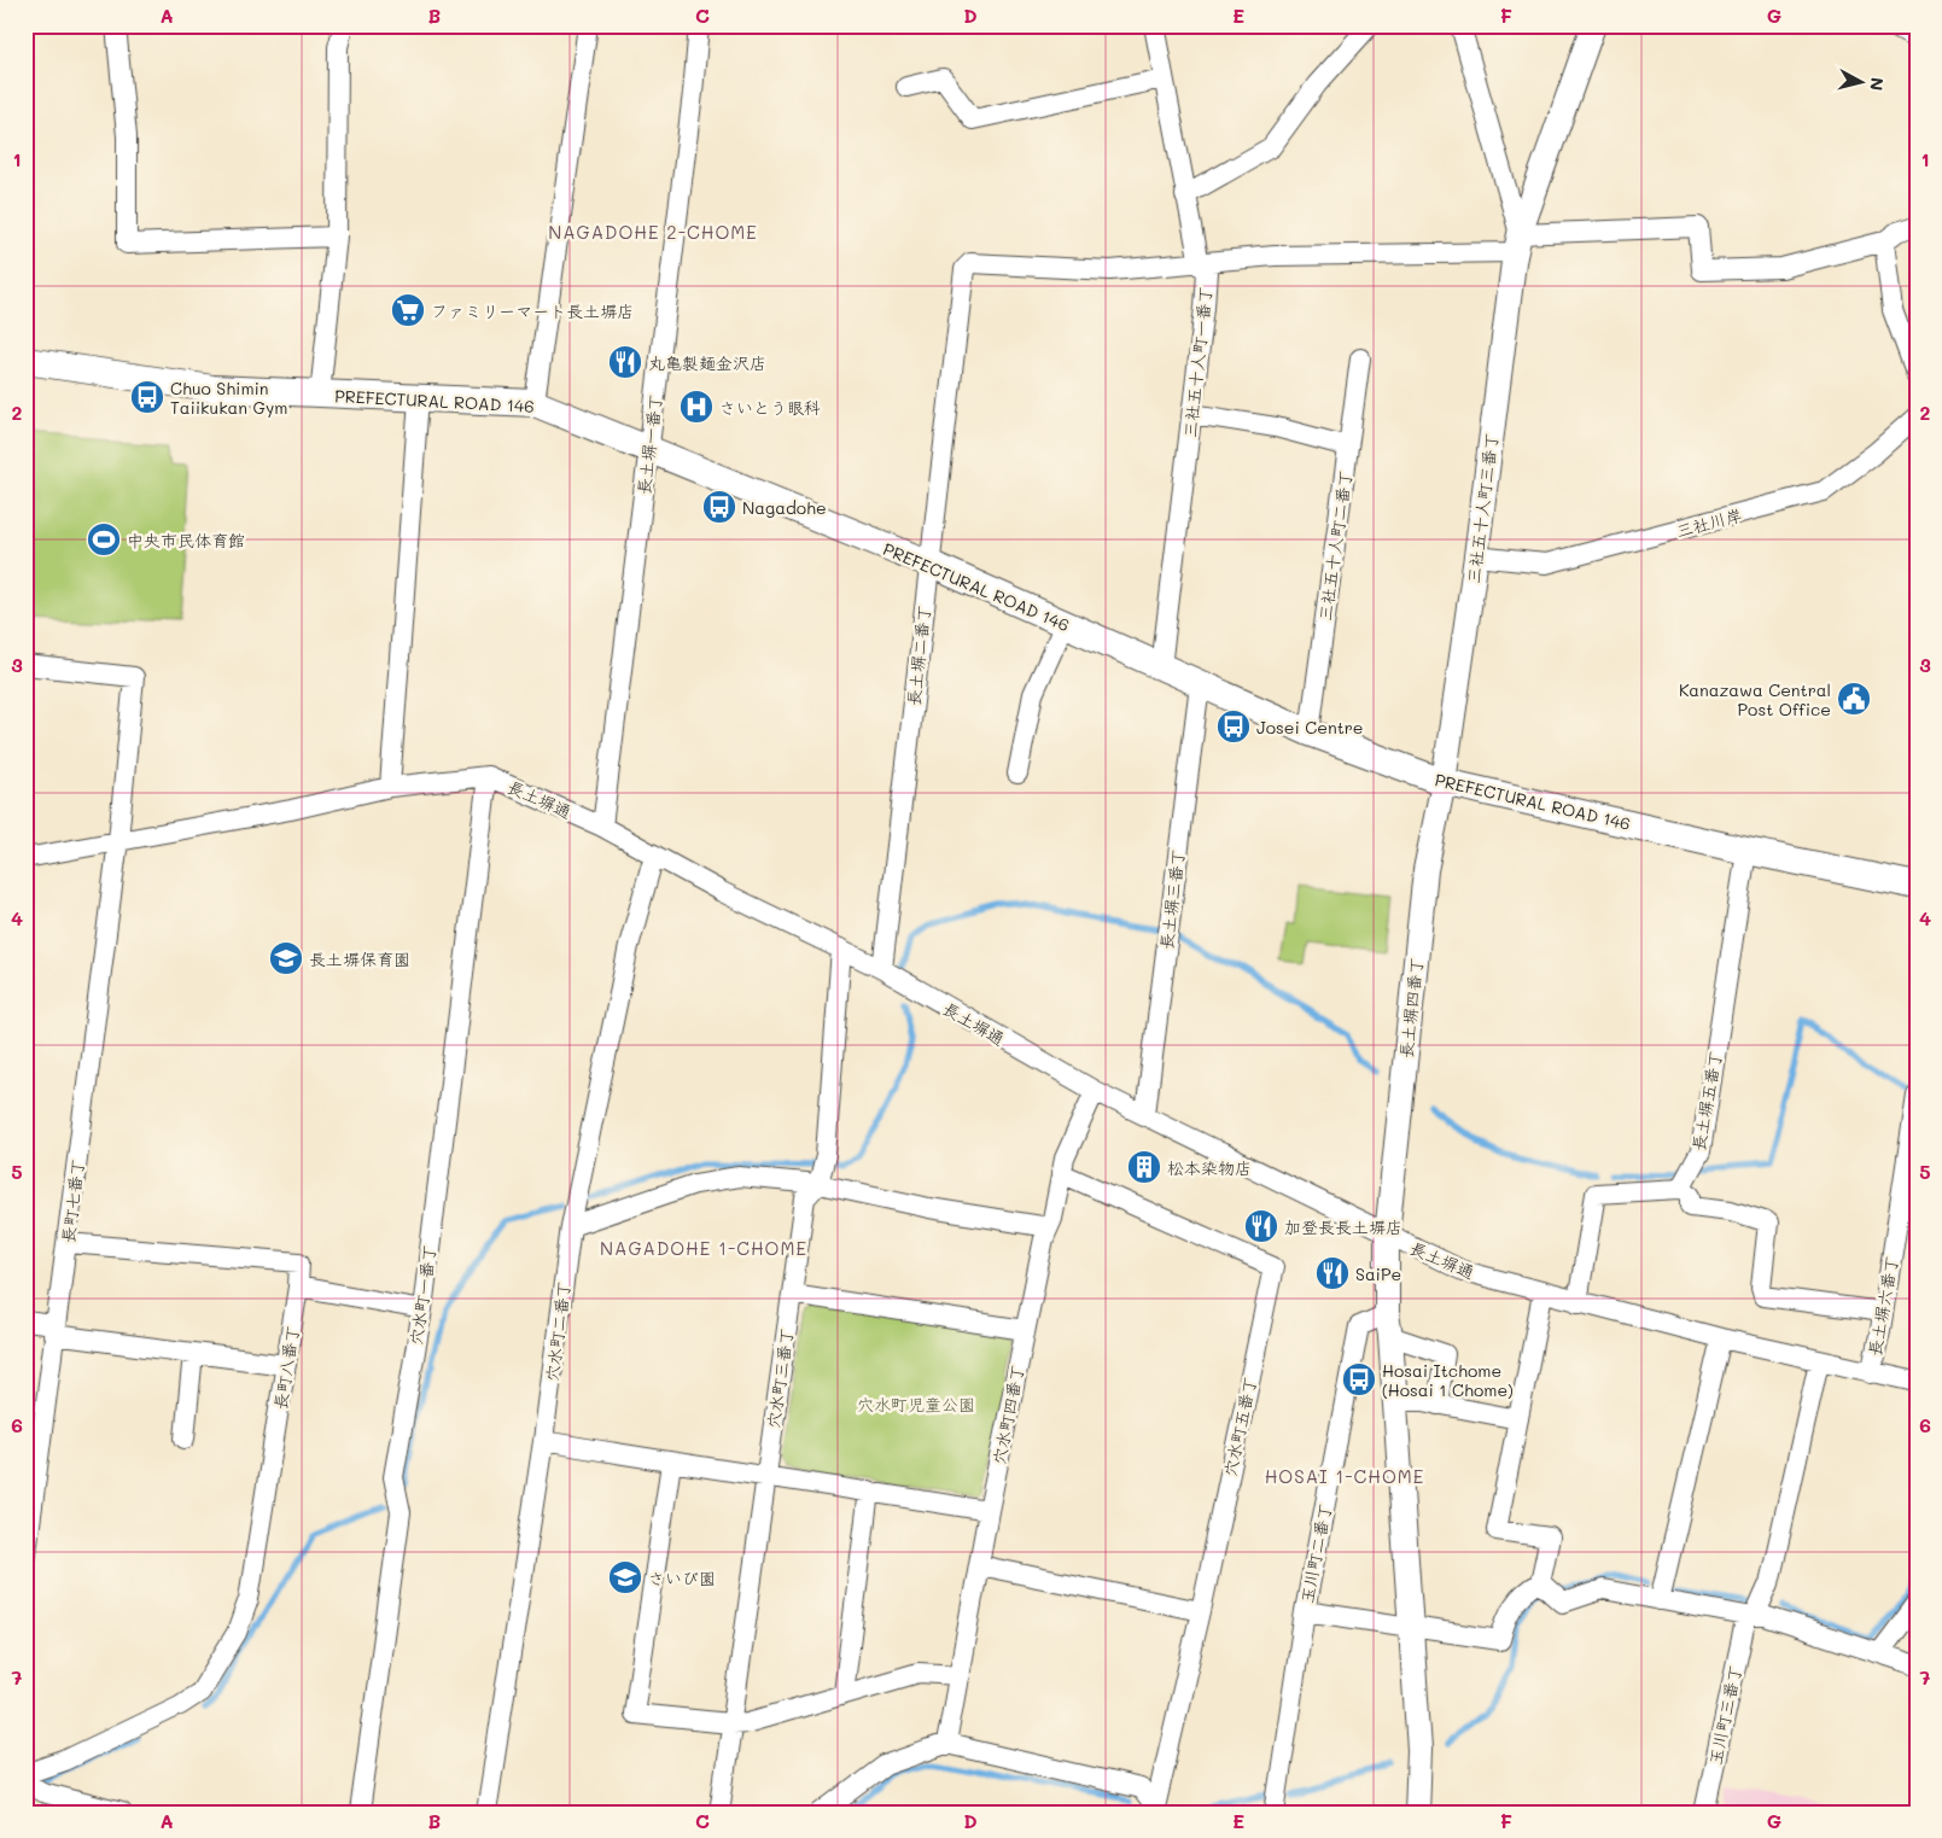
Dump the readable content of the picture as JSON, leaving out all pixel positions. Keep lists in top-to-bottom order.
{
  "streets": {
    "main road": ["PREFECTURAL ROAD 146"],
    "street": [
      "三社五十人町一番丁",
      "長土塀一番丁",
      "三社五十人町三番丁",
      "三社川岸",
      "三社五十人町二番丁",
      "長土塀二番丁",
      "長土塀通",
      "長土塀三番丁",
      "長土塀四番丁",
      "長土塀五番丁",
      "長町七番丁",
      "穴水町一番丁",
      "長土塀六番丁",
      "穴水町二番丁",
      "長町八番丁",
      "穴水町三番丁",
      "穴水町四番丁",
      "穴水町五番丁",
      "玉川町二番丁",
      "玉川町三番丁"
    ]
  },
  "crossings": [
    ["三社五十人町一番丁", "PREFECTURAL ROAD 146"],
    ["三社五十人町一番丁", "長土塀二番丁"],
    ["PREFECTURAL ROAD 146", "長土塀一番丁"],
    ["PREFECTURAL ROAD 146", "三社五十人町三番丁"],
    ["PREFECTURAL ROAD 146", "三社五十人町二番丁"],
    ["PREFECTURAL ROAD 146", "長土塀二番丁"],
    ["PREFECTURAL ROAD 146", "長土塀三番丁"],
    ["PREFECTURAL ROAD 146", "長土塀四番丁"],
    ["PREFECTURAL ROAD 146", "長土塀五番丁"],
    ["長土塀一番丁", "長土塀通"],
    ["三社五十人町三番丁", "三社川岸"],
    ["三社五十人町三番丁", "長土塀四番丁"],
    ["長土塀二番丁", "長土塀通"],
    ["長土塀通", "長土塀三番丁"],
    ["長土塀通", "長土塀四番丁"],
    ["長土塀通", "長町七番丁"],
    ["長土塀通", "穴水町一番丁"],
    ["長土塀通", "長土塀六番丁"],
    ["長土塀通", "穴水町二番丁"],
    ["長土塀通", "穴水町三番丁"],
    ["長土塀通", "穴水町四番丁"],
    ["長土塀通", "玉川町三番丁"],
    ["長土塀四番丁", "玉川町二番丁"],
    ["長町七番丁", "長町八番丁"],
    ["穴水町四番丁", "穴水町五番丁"]
  ],
  "districts": ["NAGADOHE 2-CHOME", "NAGADOHE 1-CHOME", "HOSAI 1-CHOME"],
  "parks": ["穴水町児童公園"],
  "places": {
    "supermarket": ["ファミリーマート長土塀店"],
    "restaurant": ["丸亀製麺金沢店", "加登長長土塀店", "SaiPe"],
    "bus stop": [
      "Chuo Shimin Taiikukan Gym",
      "Nagadohe",
      "Josei Centre",
      "Hosai Itchome (Hosai 1 Chome)"
    ],
    "hospital": ["さいとう眼科"],
    "sports": ["中央市民体育館"],
    "public building": ["Kanazawa Central Post Office"],
    "school or university": ["長土塀保育園", "さいび園"],
    "building": ["松本染物店"]
  },
  "north": "right",
  "grid": {
    "columns": [
      "A",
      "B",
      "C",
      "D",
      "E",
      "F",
      "G"
    ],
    "rows": [
      "1",
      "2",
      "3",
      "4",
      "5",
      "6",
      "7"
    ]
  }
}
